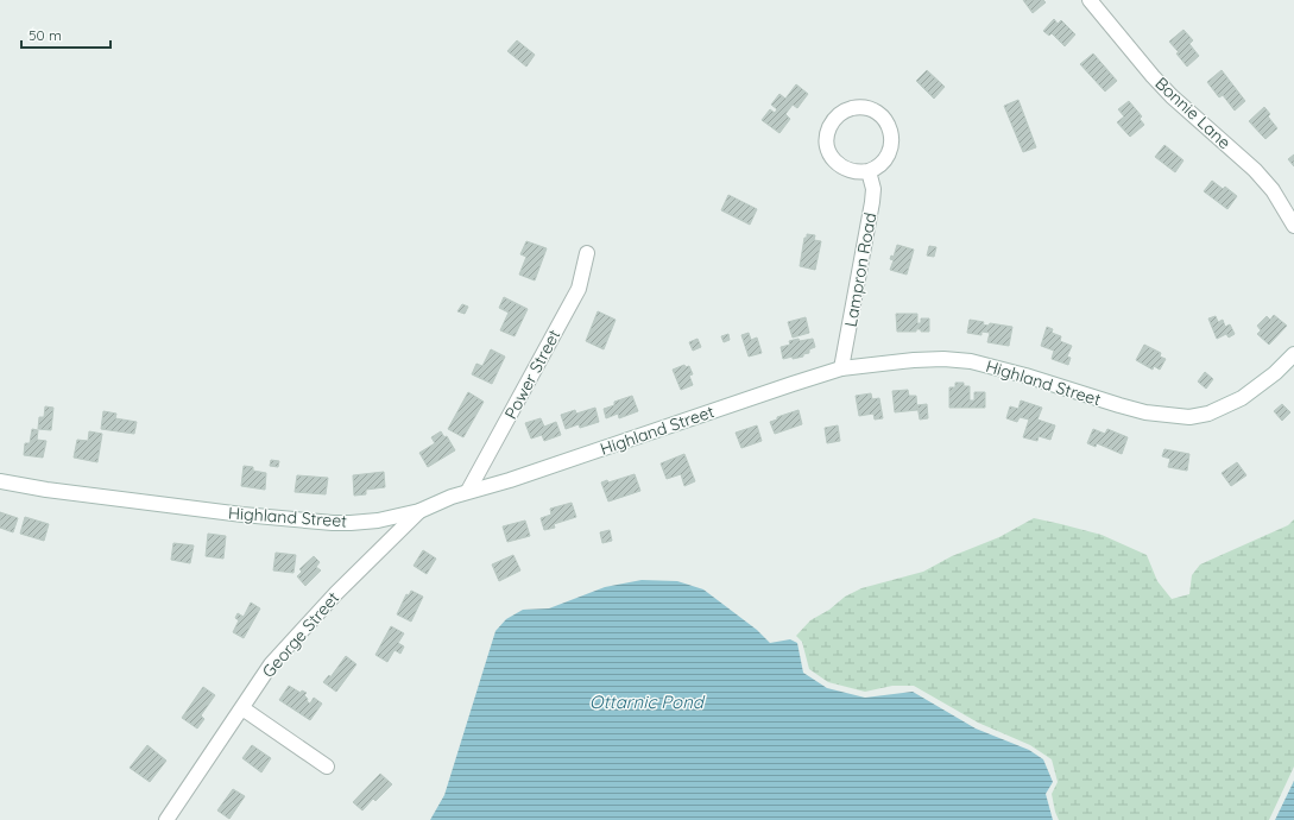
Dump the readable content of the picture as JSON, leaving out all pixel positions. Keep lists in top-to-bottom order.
{
  "streets": {
    "street": [
      "Bonnie Lane",
      "Lampron Road",
      "Power Street",
      "Highland Street",
      "George Street"
    ]
  },
  "crossings": [
    ["Lampron Road", "Highland Street"],
    ["Power Street", "Highland Street"],
    ["Highland Street", "George Street"]
  ],
  "water": ["Ottarnic Pond"],
  "scale_bar": "50 m"
}
